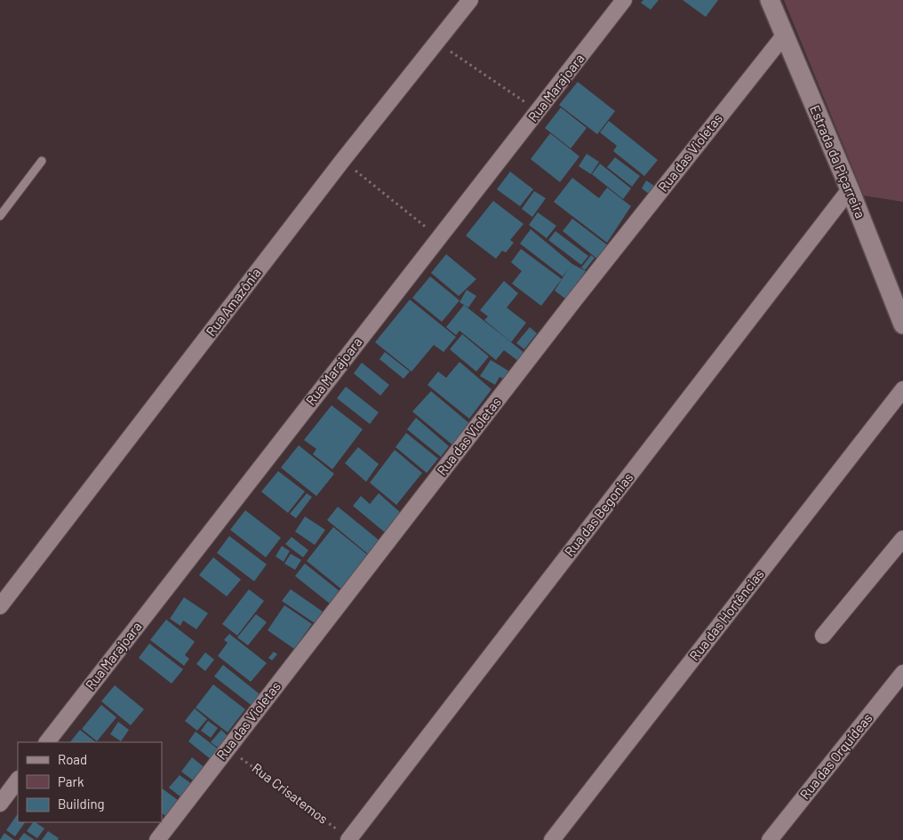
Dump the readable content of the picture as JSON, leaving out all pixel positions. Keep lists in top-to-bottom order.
{
  "streets": {
    "street": [
      "Rua Marajoara",
      "Rua das Violetas",
      "Estrada da Piçarreira",
      "Rua Amazônia",
      "Rua das Begonias",
      "Rua das Hortências",
      "Rua das Orquídeas"
    ],
    "path": ["Rua Crisatemos"]
  },
  "crossings": [
    ["Rua das Violetas", "Estrada da Piçarreira"],
    ["Rua das Violetas", "Rua Crisatemos"],
    ["Estrada da Piçarreira", "Rua das Begonias"],
    ["Rua das Begonias", "Rua Crisatemos"]
  ],
  "legend": ["Road", "Park", "Building"]
}
